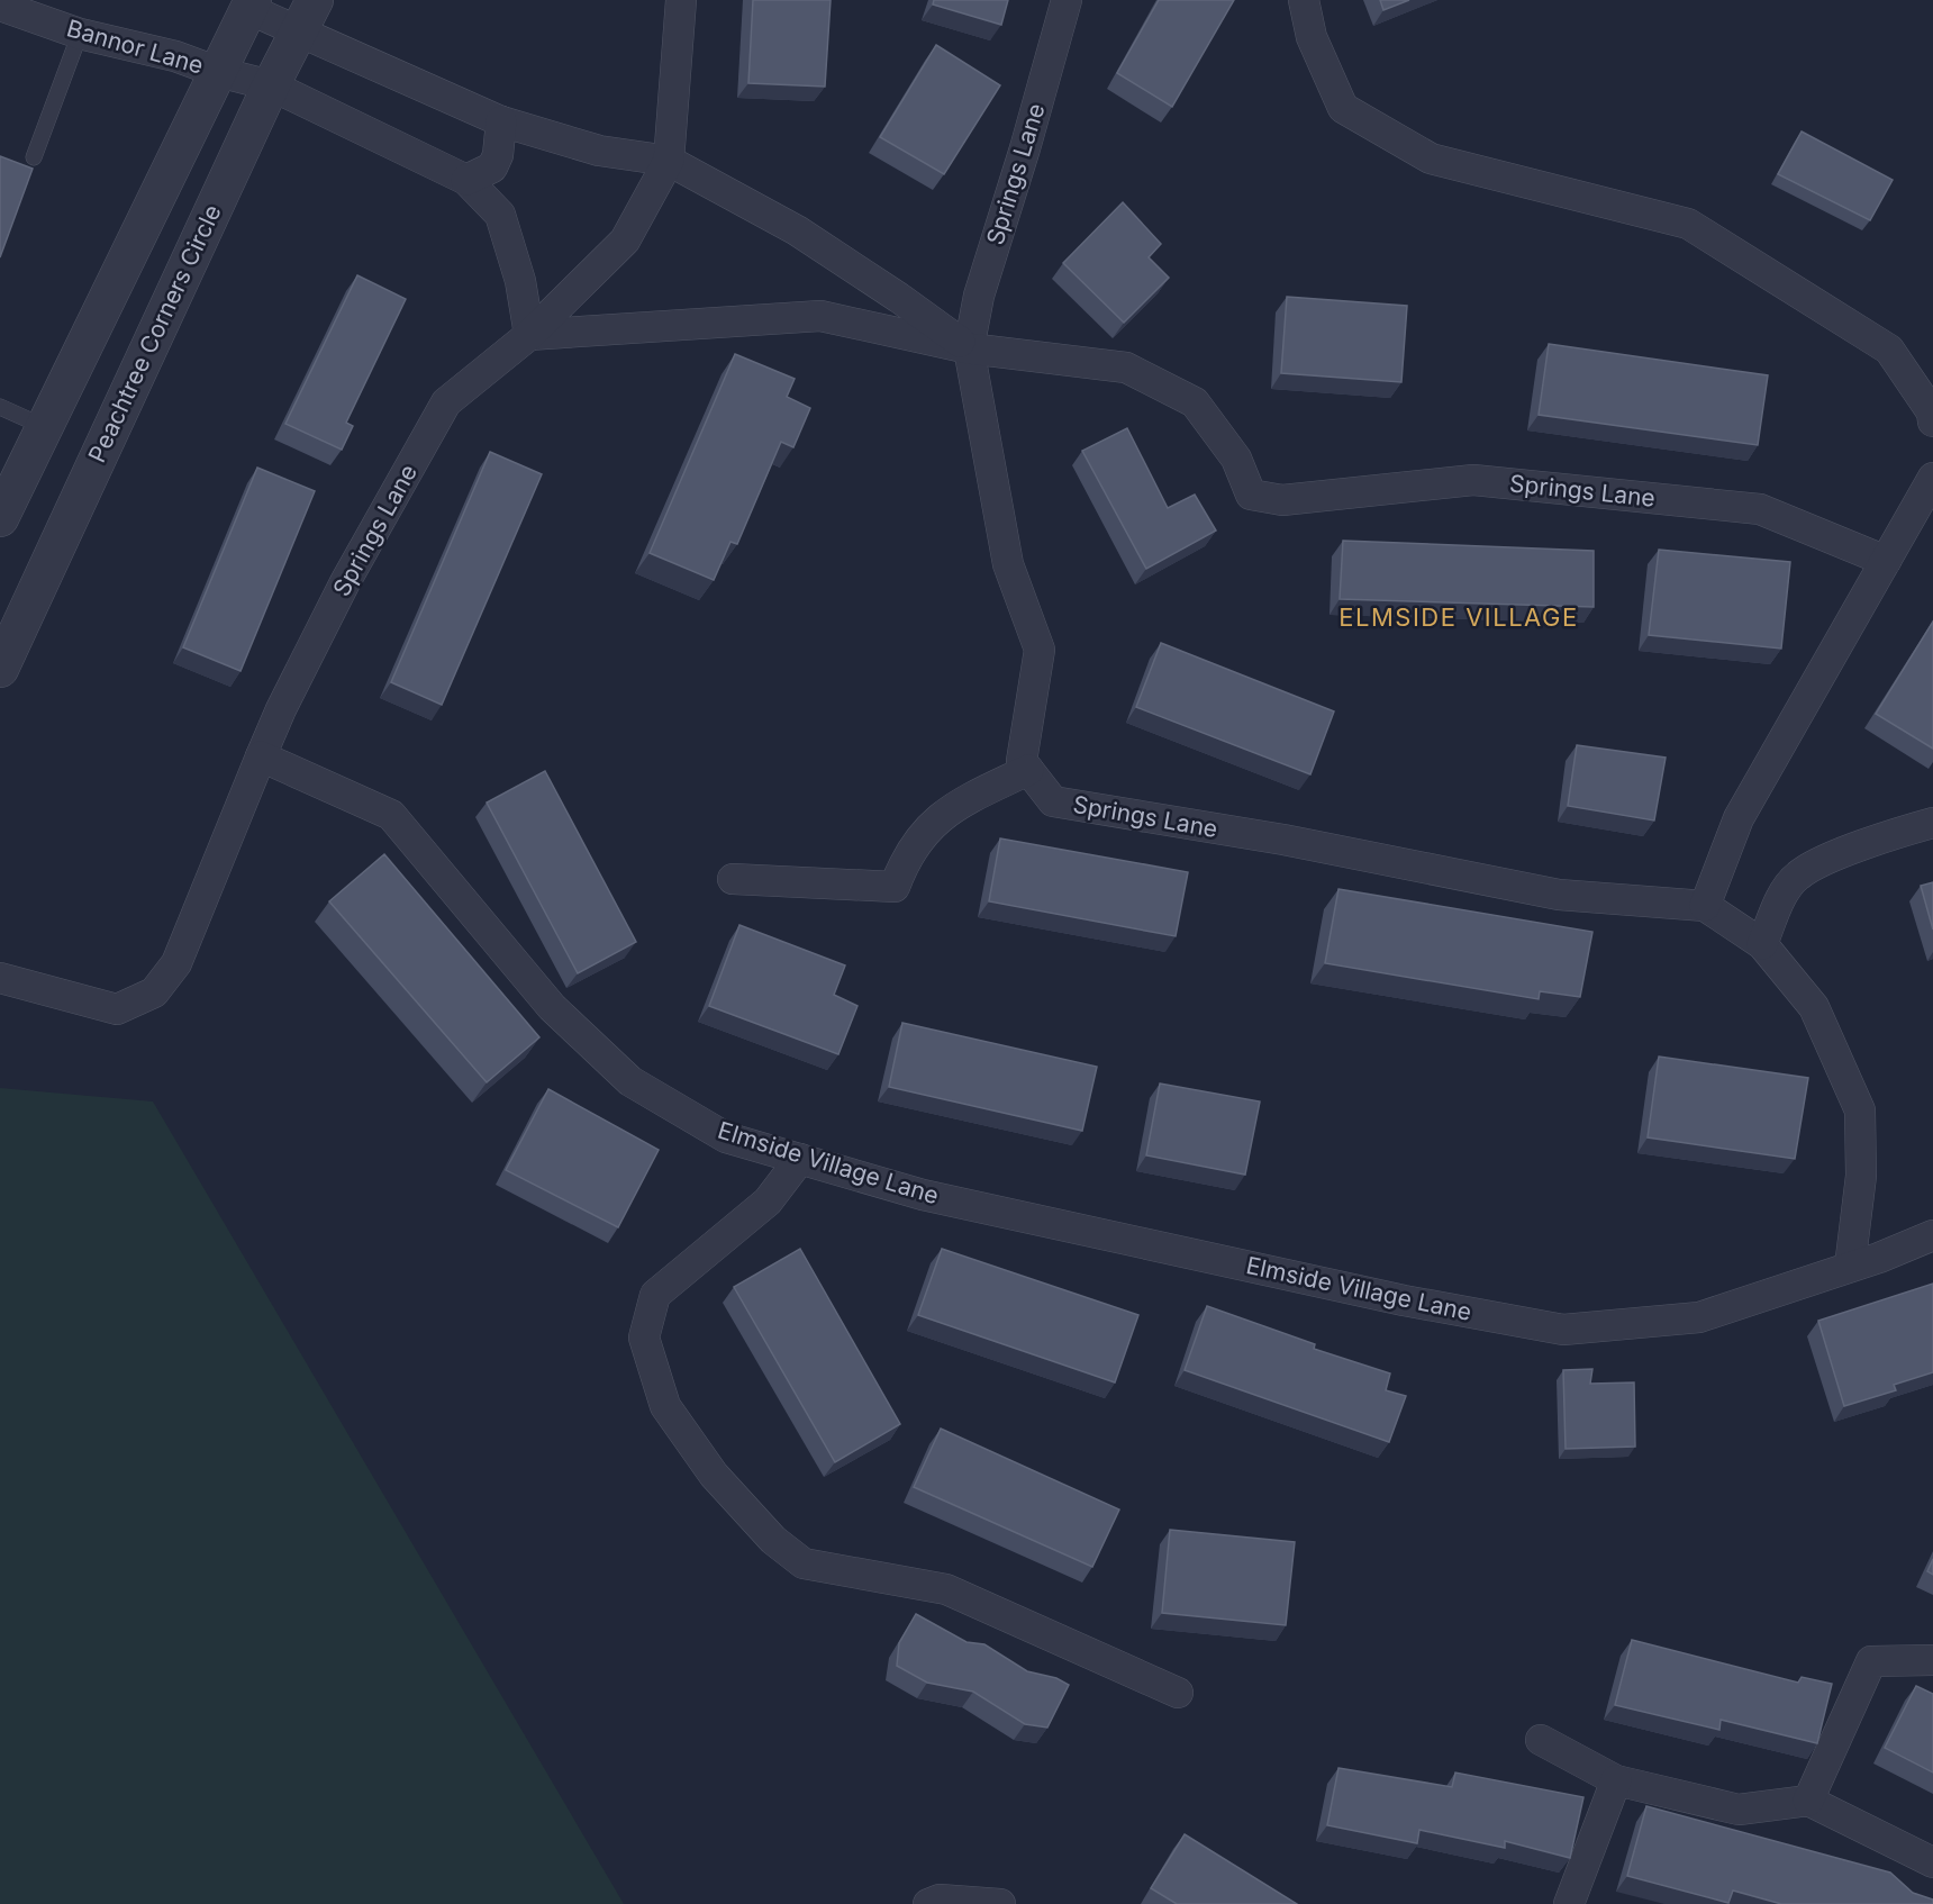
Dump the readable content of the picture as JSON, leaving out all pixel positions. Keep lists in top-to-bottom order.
{
  "streets": {
    "street": [
      "Bannor Lane",
      "Springs Lane",
      "Peachtree Corners Circle",
      "Elmside Village Lane"
    ]
  },
  "crossings": [
    ["Bannor Lane", "Peachtree Corners Circle"],
    ["Springs Lane", "Peachtree Corners Circle"],
    ["Springs Lane", "Elmside Village Lane"]
  ],
  "districts": ["ELMSIDE VILLAGE"]
}
